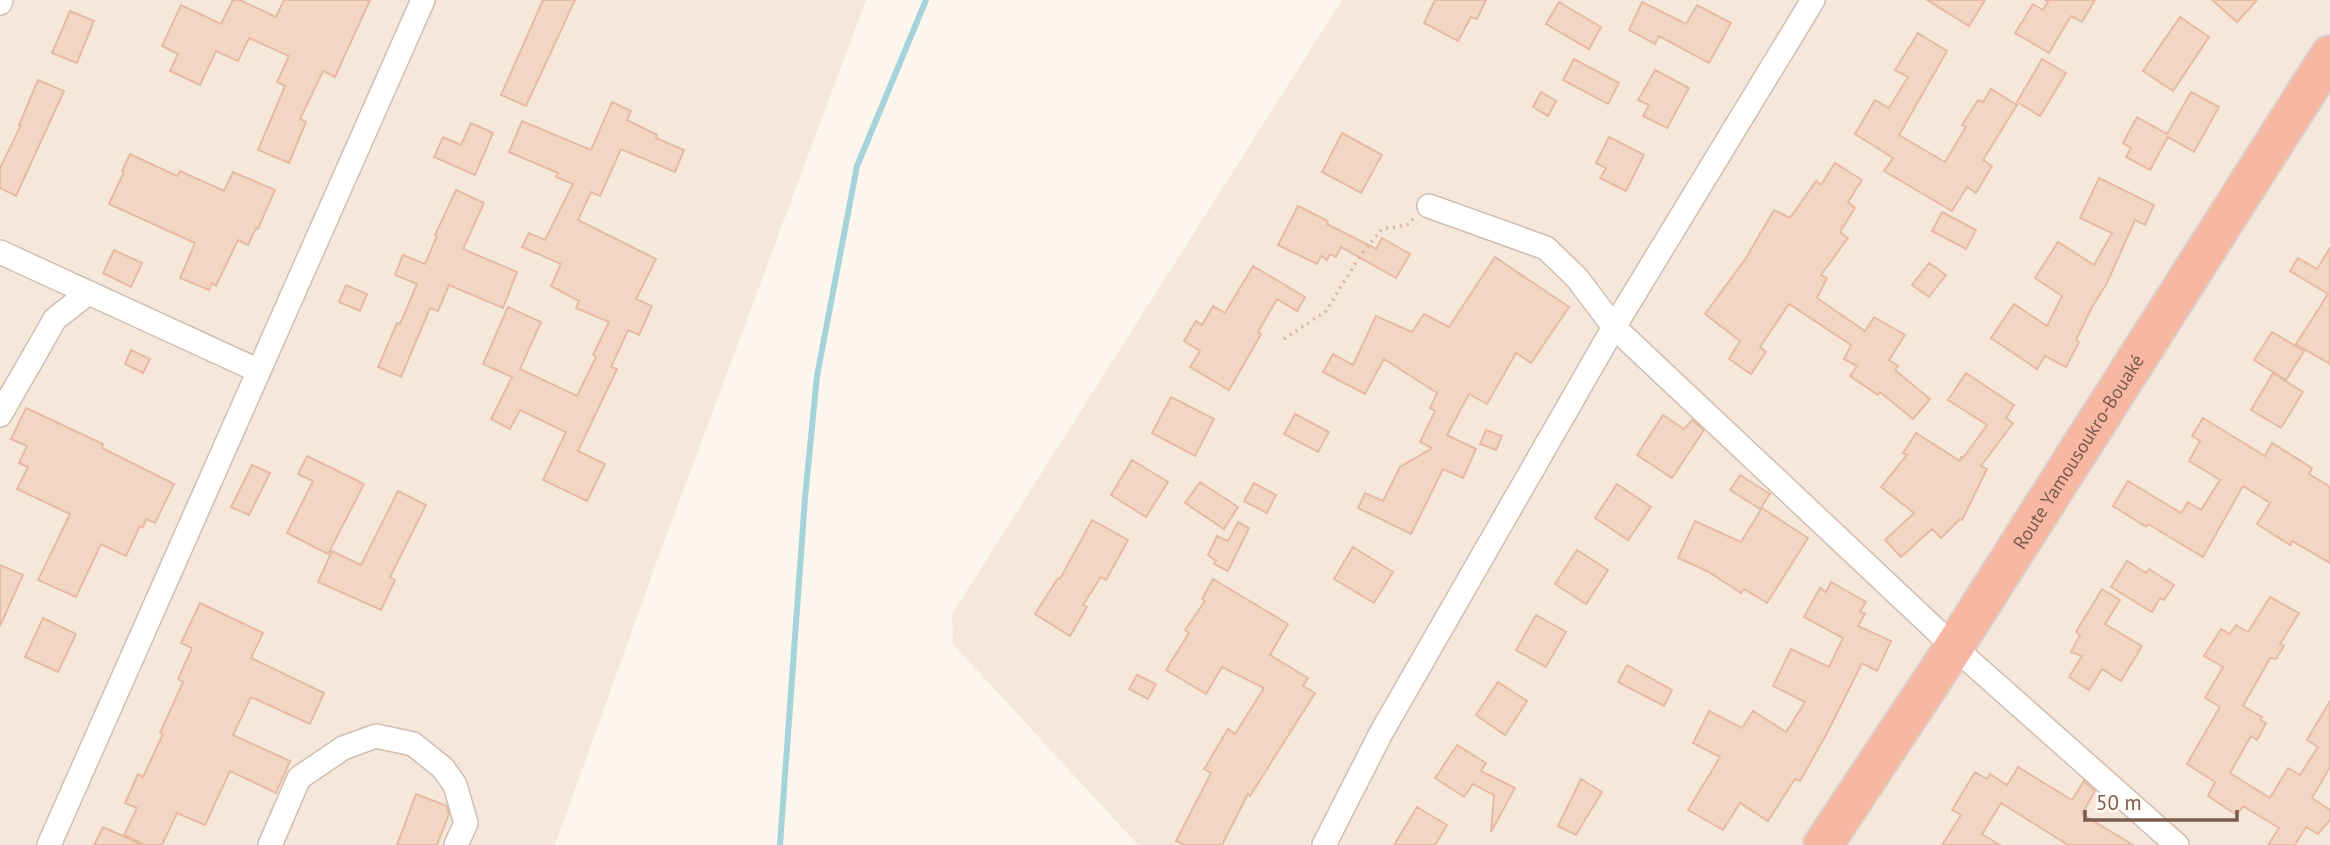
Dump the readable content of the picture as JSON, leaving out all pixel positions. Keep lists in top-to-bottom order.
{
  "streets": {
    "highway": ["Route Yamousoukro-Bouaké"]
  },
  "scale_bar": "50 m"
}
